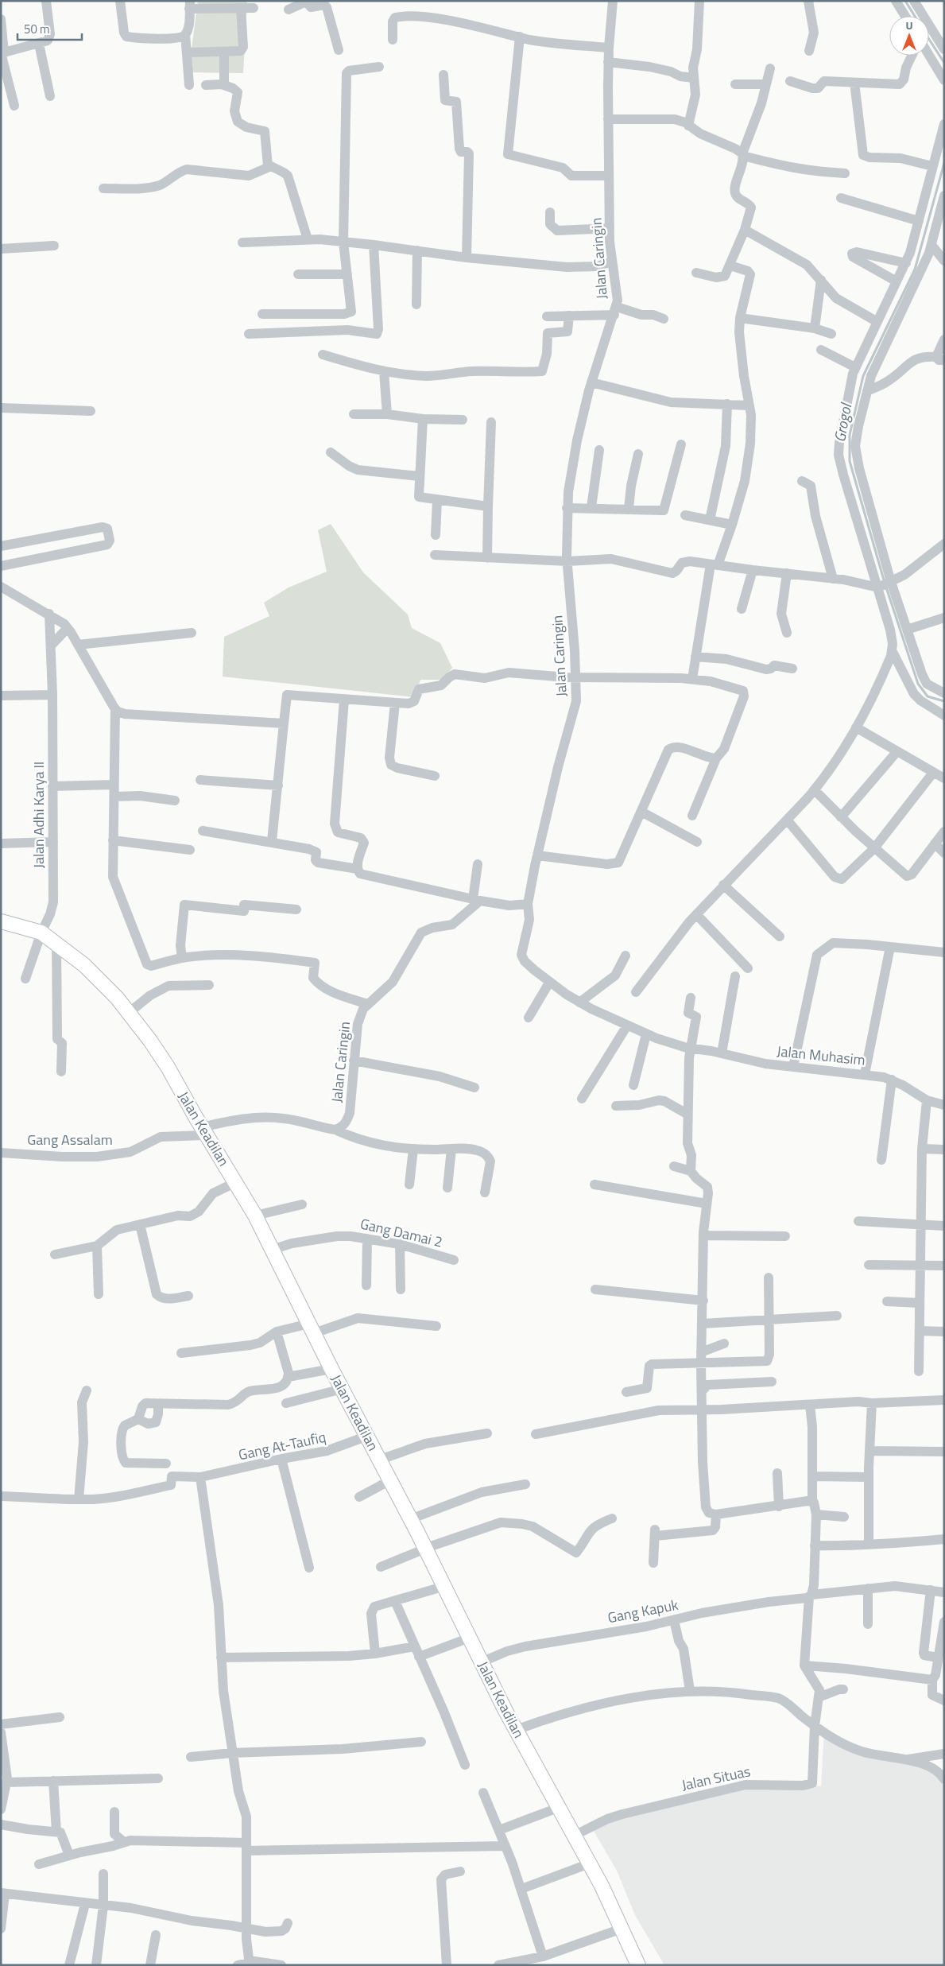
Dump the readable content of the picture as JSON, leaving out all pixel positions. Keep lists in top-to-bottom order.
{
  "streets": {
    "main road": ["Jalan Keadilan"],
    "street": [
      "Jalan Caringin",
      "Jalan Adhi Karya II",
      "Jalan Muhasim",
      "Gang Assalam",
      "Gang Damai 2",
      "Gang At-Taufiq",
      "Gang Kapuk",
      "Jalan Situas"
    ]
  },
  "crossings": [
    ["Jalan Caringin", "Jalan Muhasim"],
    ["Jalan Adhi Karya II", "Jalan Keadilan"],
    ["Jalan Keadilan", "Gang Assalam"],
    ["Jalan Keadilan", "Gang Damai 2"],
    ["Jalan Keadilan", "Gang At-Taufiq"],
    ["Jalan Keadilan", "Gang Kapuk"],
    ["Jalan Keadilan", "Jalan Situas"]
  ],
  "water": ["Grogol"],
  "scale_bar": "50 m",
  "north": "top"
}
